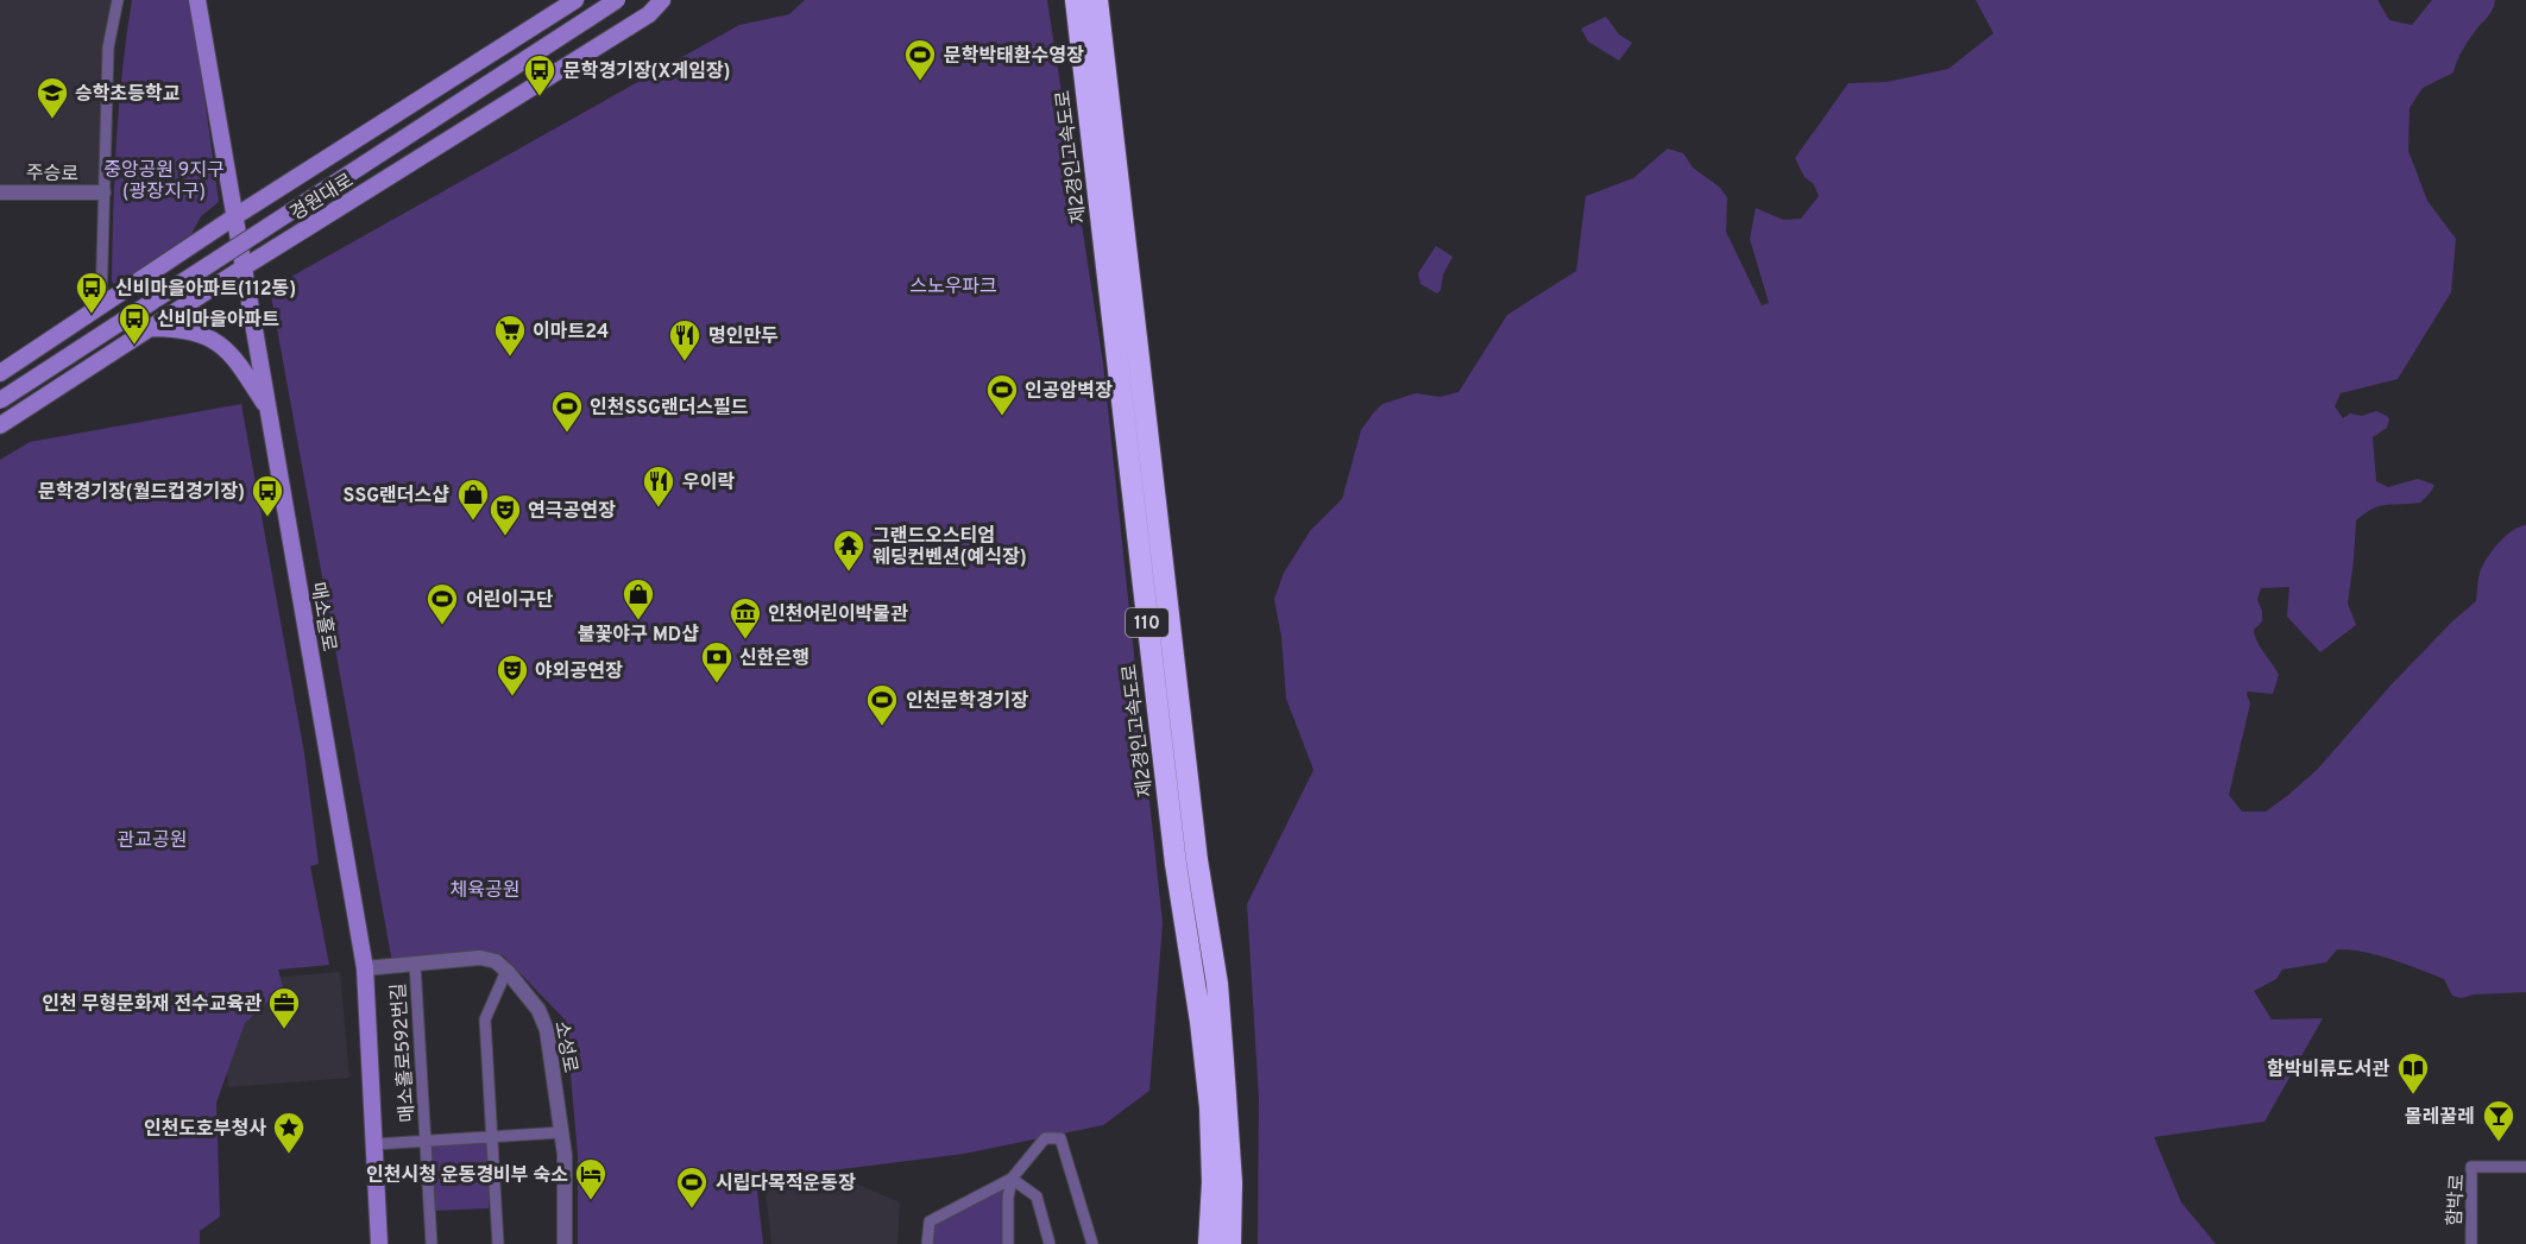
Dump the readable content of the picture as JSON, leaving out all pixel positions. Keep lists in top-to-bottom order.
{
  "streets": {
    "highway": ["제2경인고속도로", "110"],
    "main road": ["경원대로", "매소홀로"],
    "street": [
      "주승로",
      "소성로",
      "매소홀로592번길",
      "함박로"
    ]
  },
  "crossings": [
    ["경원대로", "매소홀로"],
    ["매소홀로", "소성로"],
    ["매소홀로", "매소홀로592번길"],
    ["소성로", "매소홀로592번길"]
  ],
  "parks": [
    "중앙공원 9지구 (광장지구)",
    "스노우파크",
    "관교공원",
    "체육공원"
  ],
  "places": {
    "sports": [
      "문학박태환수영장",
      "인공암벽장",
      "인천SSG랜더스필드",
      "어린이구단",
      "인천문학경기장",
      "시립다목적운동장"
    ],
    "bus stop": [
      "문학경기장(X게임장)",
      "신비마을아파트(112동)",
      "신비마을아파트",
      "문학경기장(월드컵경기장)"
    ],
    "school or university": ["승학초등학교"],
    "supermarket": ["이마트24"],
    "restaurant": ["명인만두", "우이락"],
    "shop": ["SSG랜더스샵", "불꽃야구 MD샵"],
    "theatre": ["연극공연장", "야외공연장"],
    "temple": ["그랜드오스티엄 웨딩컨벤션(예식장)"],
    "museum": ["인천어린이박물관"],
    "bank": ["신한은행"],
    "office": ["인천 무형문화재 전수교육관"],
    "library": ["함박비류도서관"],
    "bar": ["몰레꿀레"],
    "place": ["인천도호부청사"],
    "hotel": ["인천시청 운동경비부 숙소"]
  }
}
